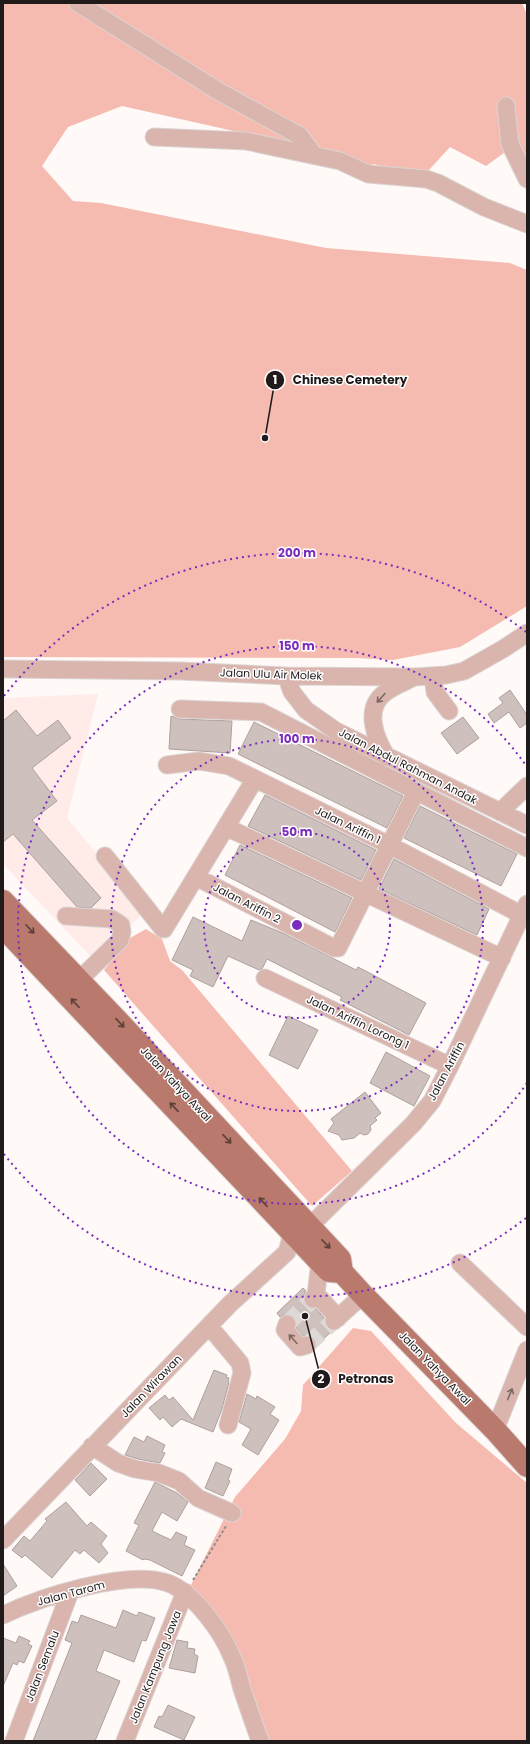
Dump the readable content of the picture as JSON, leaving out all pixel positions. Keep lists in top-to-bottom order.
{
  "streets": {
    "main road": ["Jalan Yahya Awal"],
    "street": [
      "Jalan Ulu Air Molek",
      "Jalan Abdul Rahman Andak",
      "Jalan Ariffin 1",
      "Jalan Ariffin 2",
      "Jalan Ariffin Lorong 1",
      "Jalan Ariffin",
      "Jalan Wirawan",
      "Jalan Tarom",
      "Jalan Semalu",
      "Jalan Kampung Jawa"
    ]
  },
  "crossings": [
    ["Jalan Ulu Air Molek", "Jalan Abdul Rahman Andak"],
    ["Jalan Ariffin 1", "Jalan Ariffin"],
    ["Jalan Ariffin Lorong 1", "Jalan Ariffin"],
    ["Jalan Ariffin", "Jalan Yahya Awal"],
    ["Jalan Tarom", "Jalan Semalu"],
    ["Jalan Tarom", "Jalan Kampung Jawa"]
  ],
  "places": ["Chinese Cemetery", "Petronas"],
  "rings": [
    "200 m",
    "150 m",
    "100 m",
    "50 m"
  ]
}
